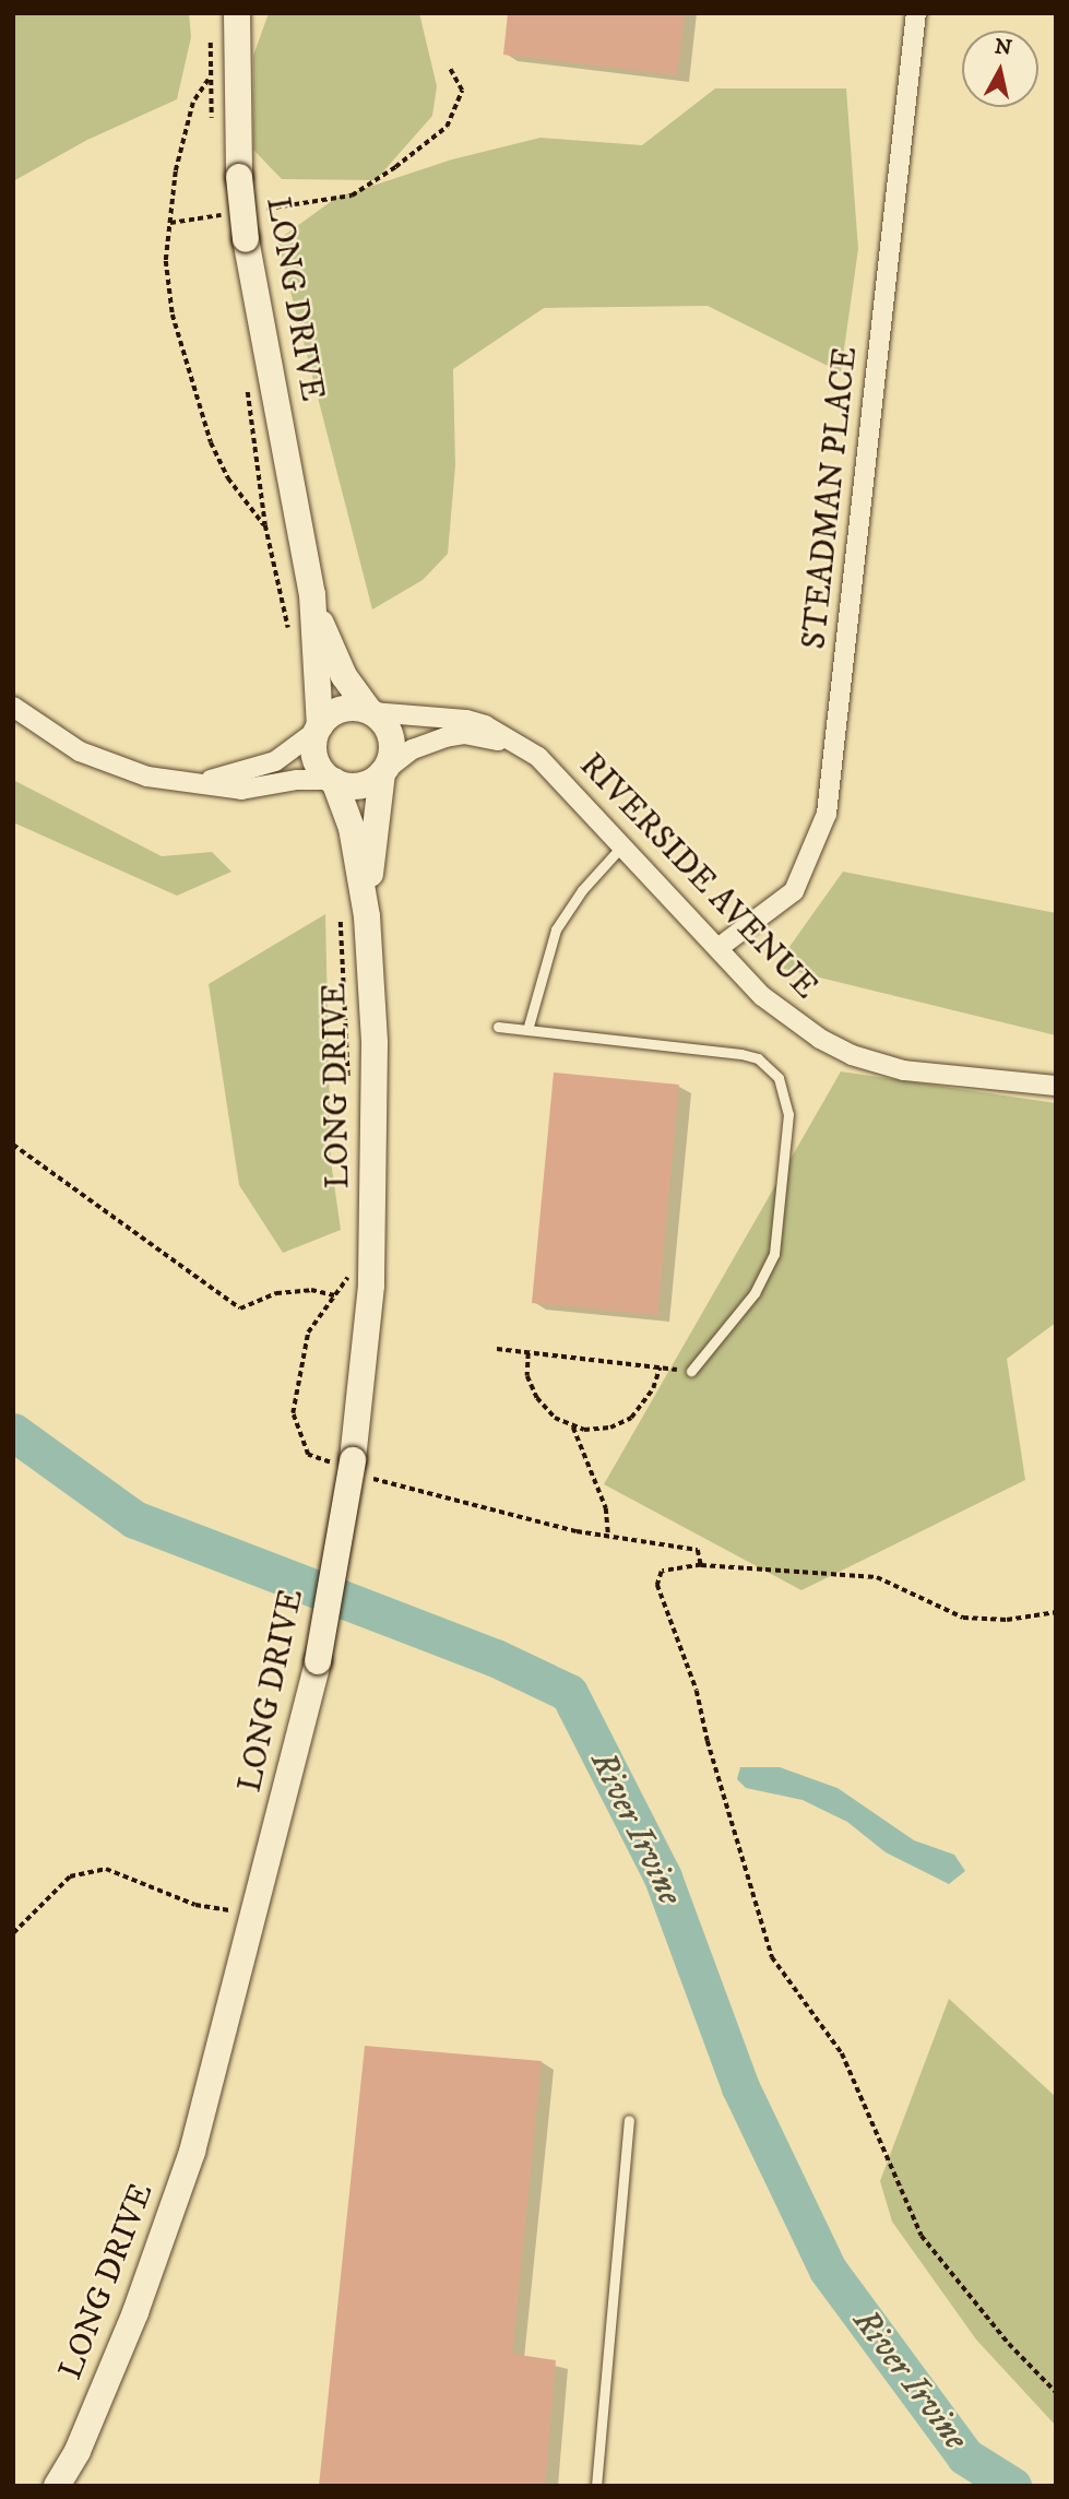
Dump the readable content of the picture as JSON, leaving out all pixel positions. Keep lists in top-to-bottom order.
{
  "streets": {
    "main road": ["LONG DRIVE"],
    "street": ["STEADMAN PLACE", "RIVERSIDE AVENUE"]
  },
  "crossings": [
    ["LONG DRIVE", "RIVERSIDE AVENUE"],
    ["STEADMAN PLACE", "RIVERSIDE AVENUE"]
  ],
  "water": ["River Irvine"],
  "north": "top"
}
